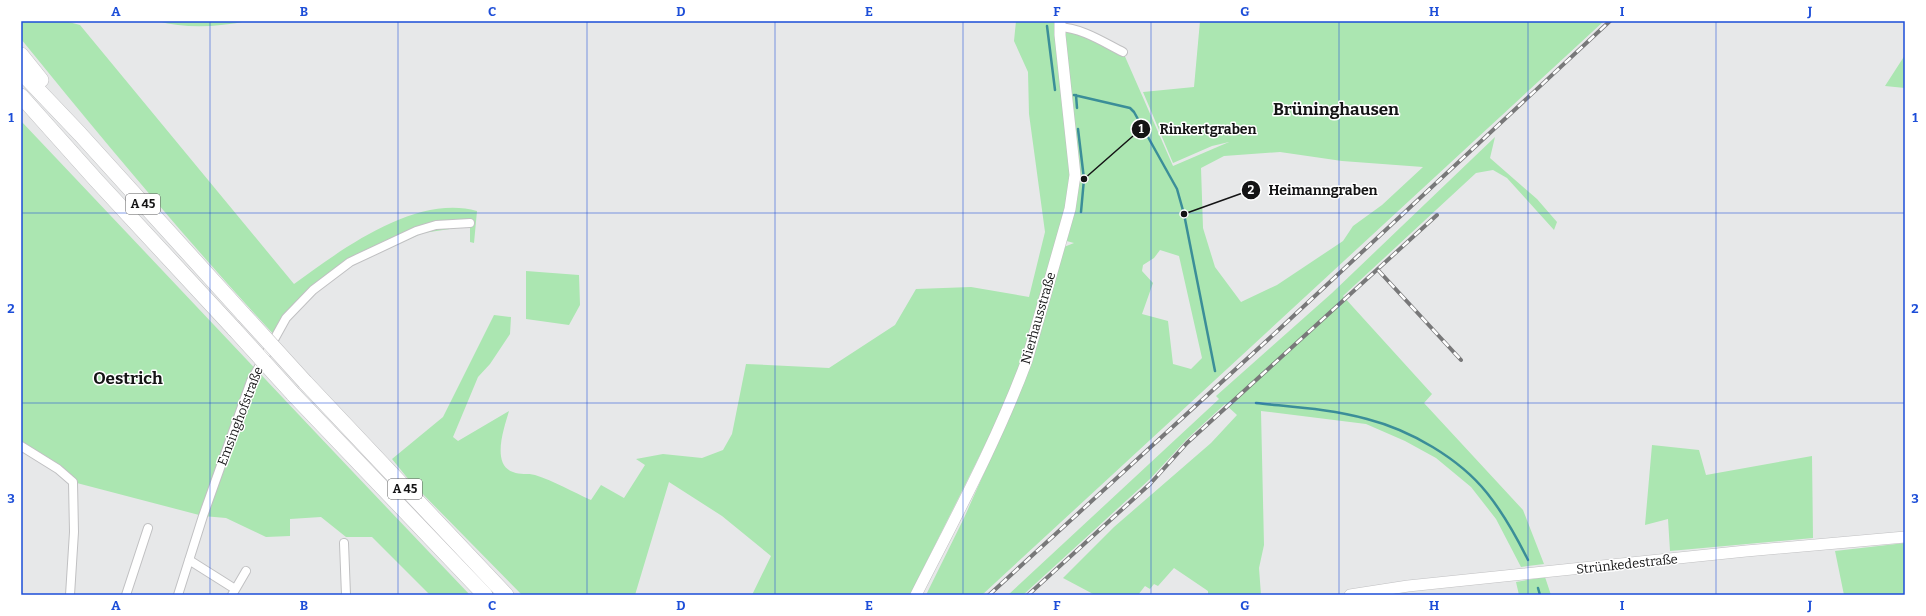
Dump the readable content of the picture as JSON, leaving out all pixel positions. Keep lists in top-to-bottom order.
{
  "streets": {
    "highway": ["A 45"],
    "main road": ["Nierhausstraße", "Strünkedestraße"],
    "street": ["Emsinghofstraße"]
  },
  "districts": ["Brüninghausen", "Oestrich"],
  "places": ["Rinkertgraben", "Heimanngraben"],
  "grid": {
    "columns": [
      "A",
      "B",
      "C",
      "D",
      "E",
      "F",
      "G",
      "H",
      "I",
      "J"
    ],
    "rows": ["1", "2", "3"]
  }
}
